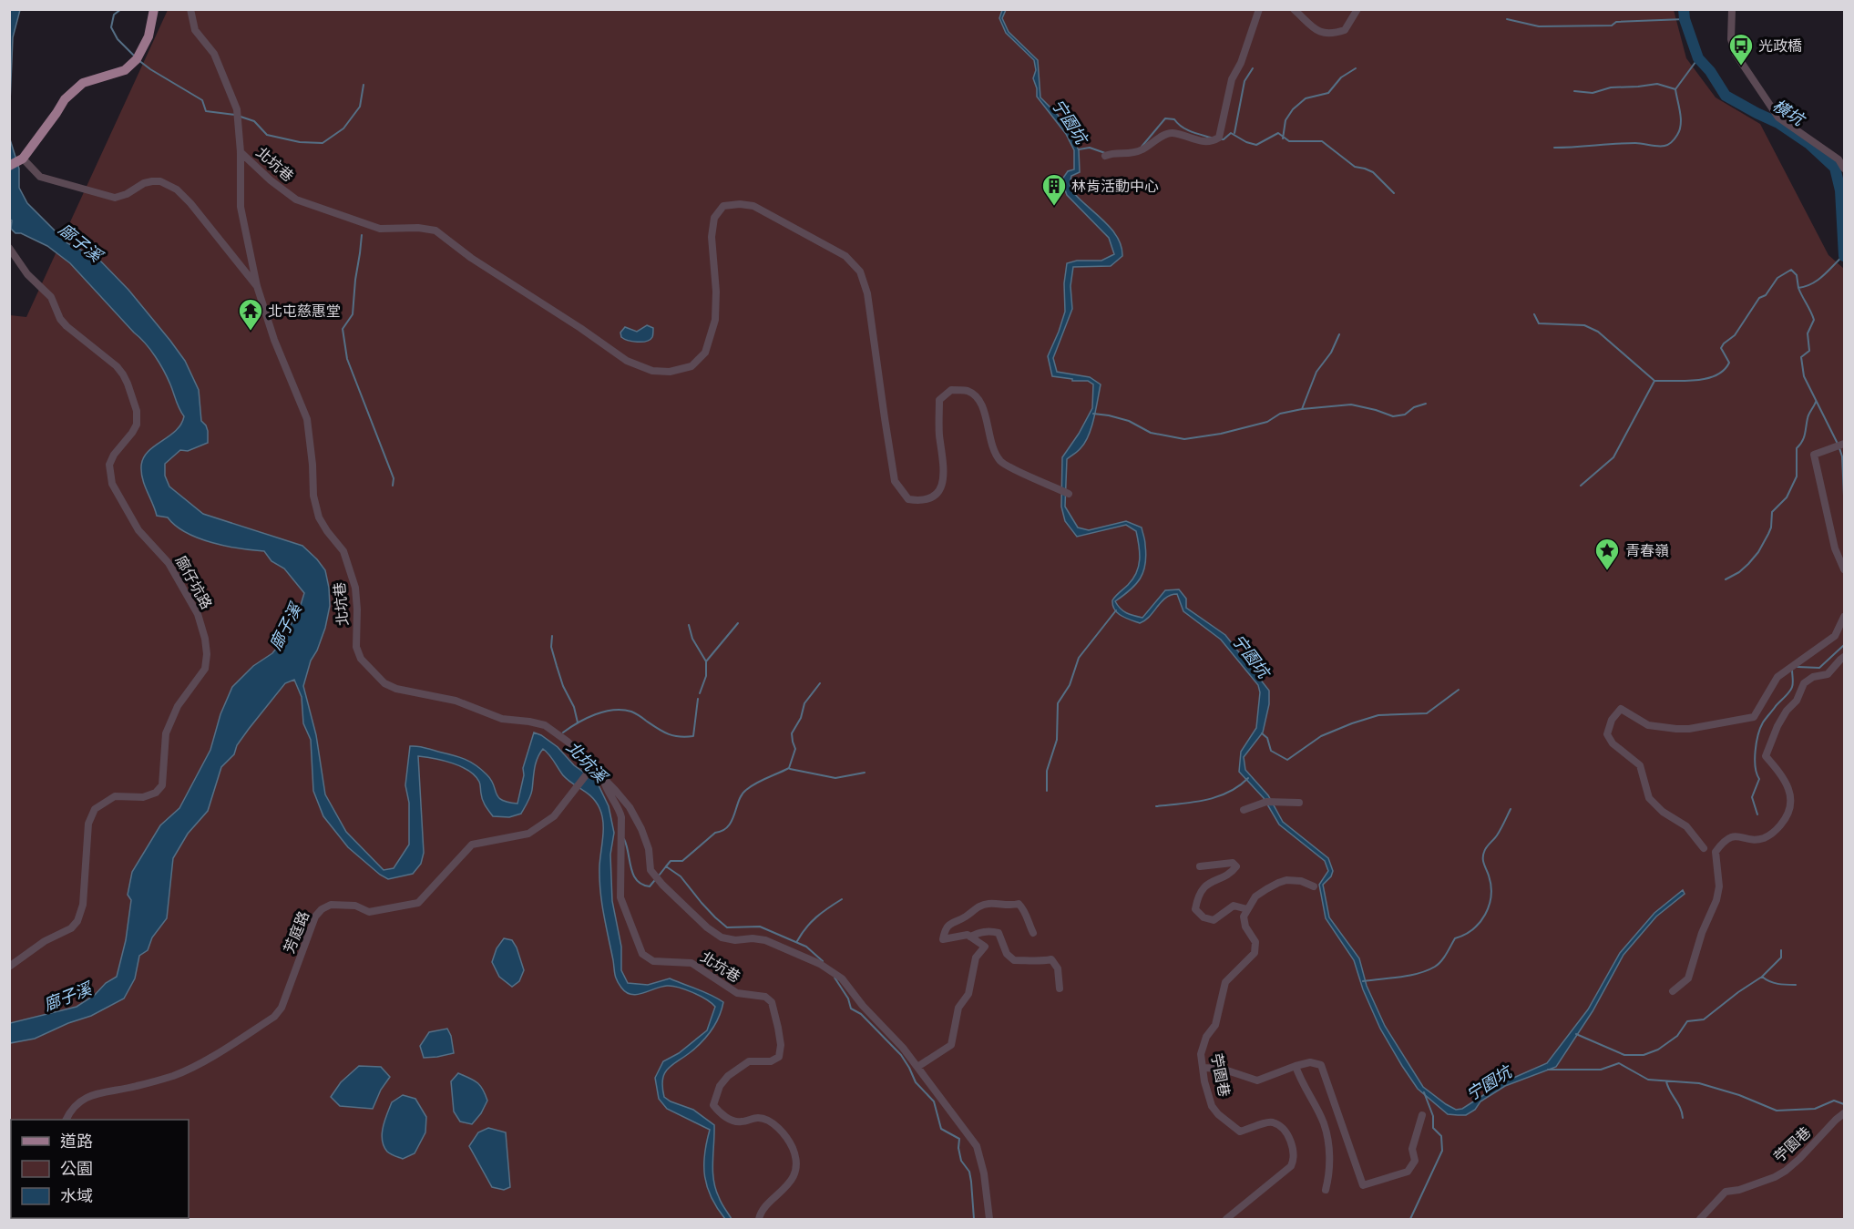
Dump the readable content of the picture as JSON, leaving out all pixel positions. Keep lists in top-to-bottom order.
{
  "streets": {
    "street": [
      "北坑巷",
      "廍仔坑路",
      "芳庭路",
      "苧園巷"
    ]
  },
  "crossings": [
    ["北坑巷", "芳庭路"]
  ],
  "water": [
    "橫坑",
    "宁園坑",
    "廍子溪",
    "北坑溪"
  ],
  "places": {
    "bus stop": ["光政橋"],
    "building": ["林肯活動中心"],
    "temple": ["北屯慈惠堂"],
    "place": ["青春嶺"]
  },
  "legend": ["道路", "公園", "水域"]
}
